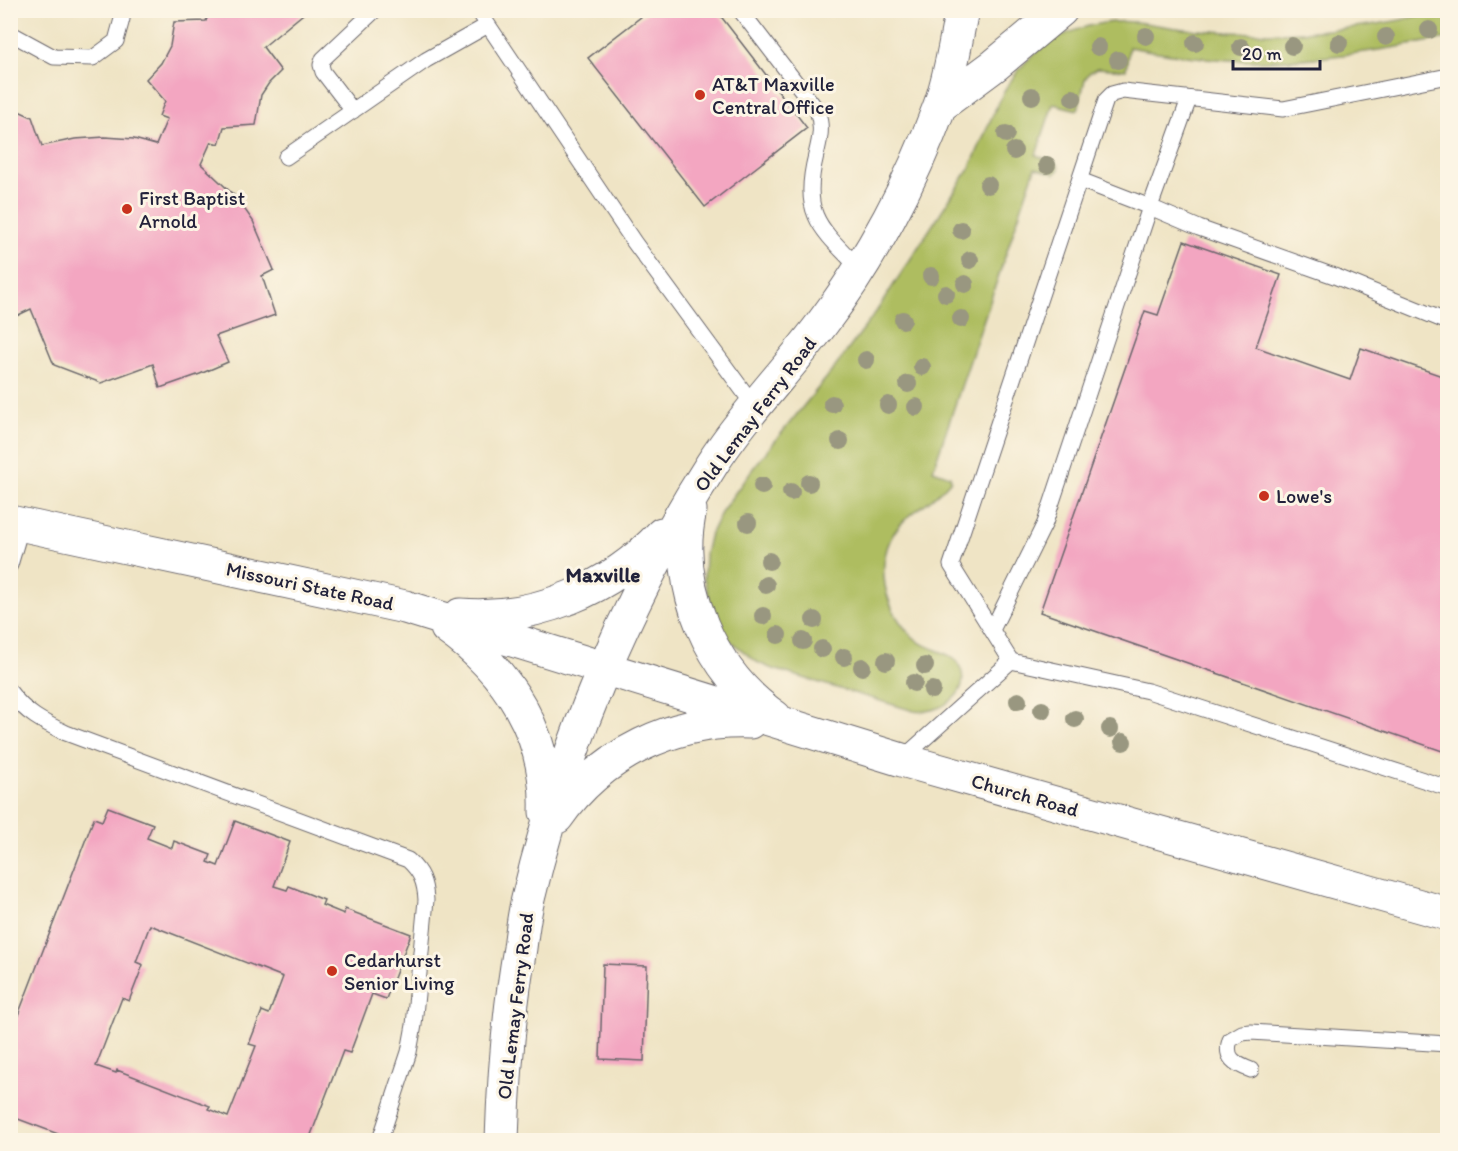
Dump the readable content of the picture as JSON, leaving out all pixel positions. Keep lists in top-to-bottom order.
{
  "streets": {
    "main road": ["Old Lemay Ferry Road", "Missouri State Road", "Church Road"]
  },
  "crossings": [
    ["Old Lemay Ferry Road", "Missouri State Road"],
    ["Old Lemay Ferry Road", "Church Road"],
    ["Missouri State Road", "Church Road"]
  ],
  "districts": ["Maxville"],
  "places": [
    "AT&T Maxville Central Office",
    "First Baptist Arnold",
    "Lowe's",
    "Cedarhurst Senior Living"
  ],
  "scale_bar": "20 m"
}
